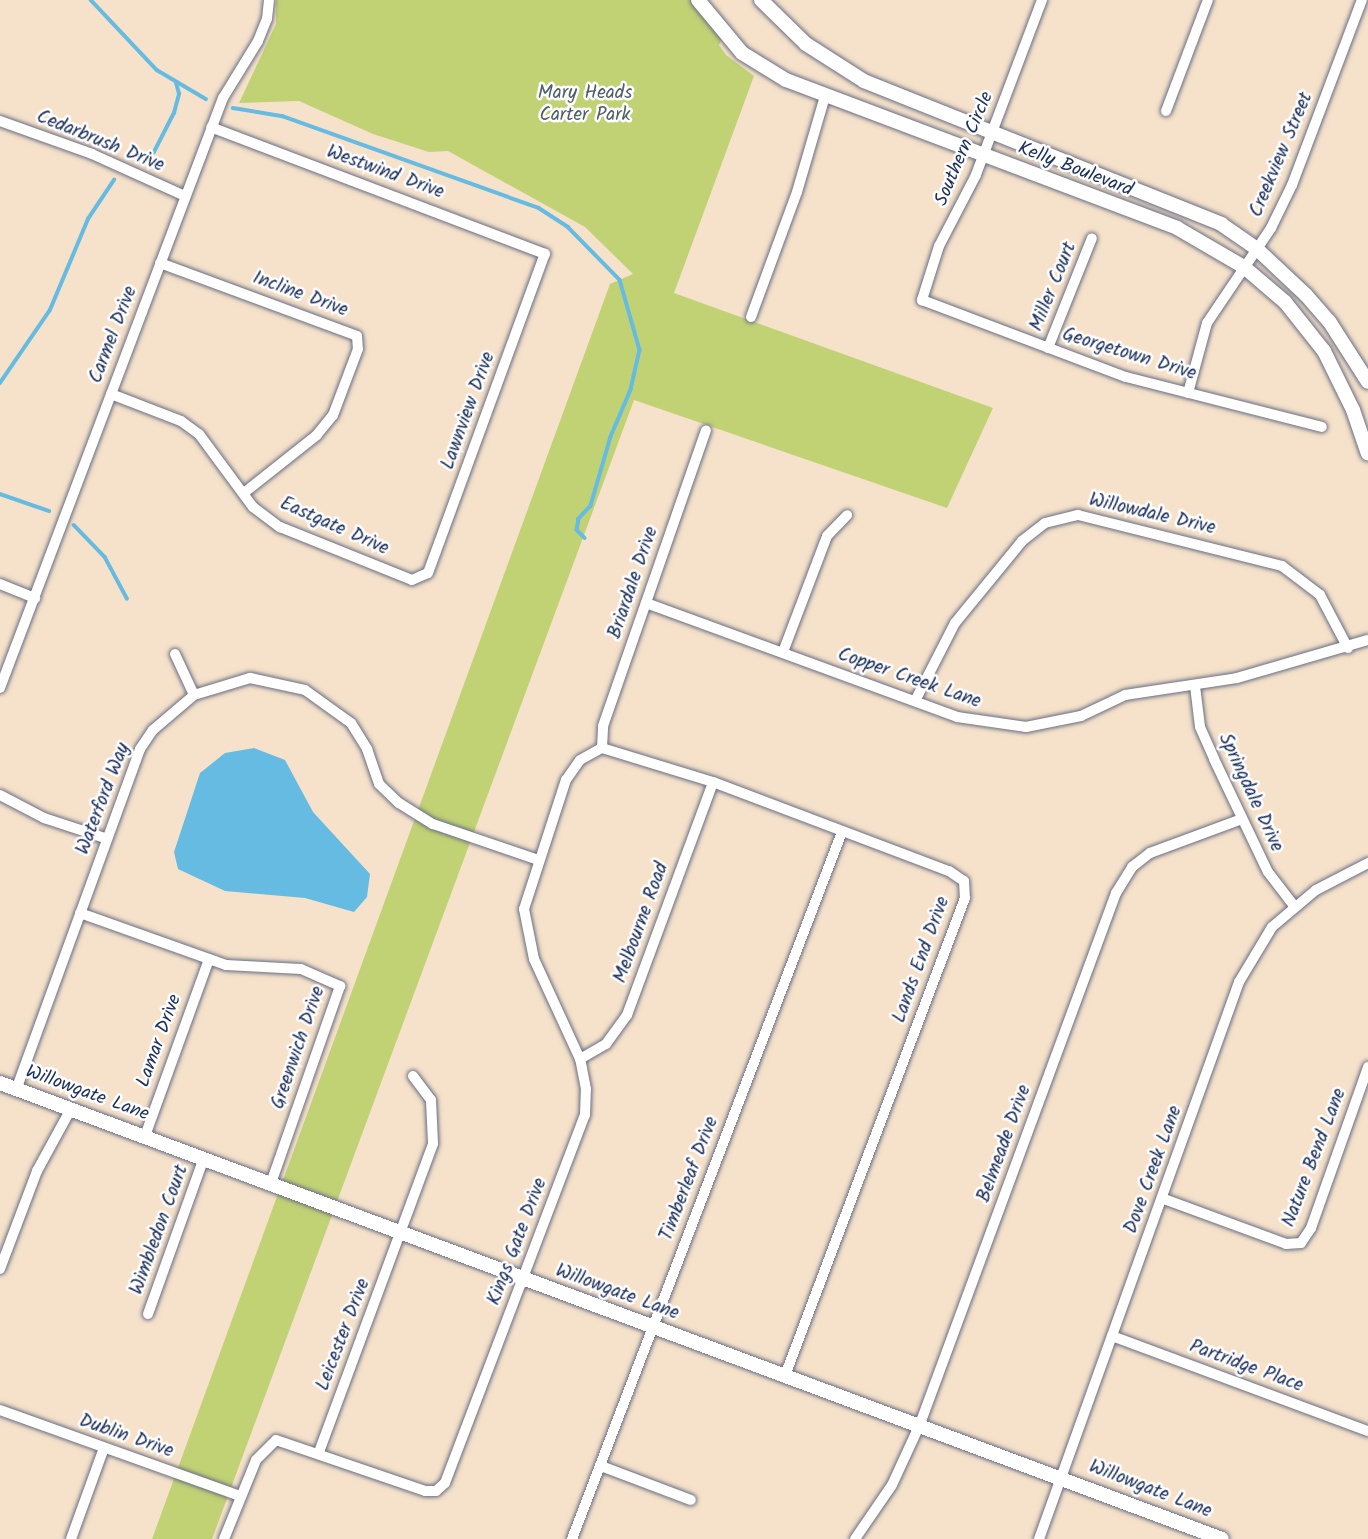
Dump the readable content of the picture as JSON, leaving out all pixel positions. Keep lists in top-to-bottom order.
{
  "streets": {
    "main road": ["Kelly Boulevard", "Willowgate Lane"],
    "street": [
      "Cedarbrush Drive",
      "Southern Circle",
      "Creekview Street",
      "Westwind Drive",
      "Miller Court",
      "Incline Drive",
      "Carmel Drive",
      "Georgetown Drive",
      "Lawnview Drive",
      "Willowdale Drive",
      "Eastgate Drive",
      "Briardale Drive",
      "Copper Creek Lane",
      "Springdale Drive",
      "Waterford Way",
      "Melbourne Road",
      "Lands End Drive",
      "Lamar Drive",
      "Greenwich Drive",
      "Belmeade Drive",
      "Nature Bend Lane",
      "Dove Creek Lane",
      "Timberleaf Drive",
      "Wimbledon Court",
      "Kings Gate Drive",
      "Leicester Drive",
      "Partridge Place",
      "Dublin Drive"
    ]
  },
  "crossings": [
    ["Cedarbrush Drive", "Carmel Drive"],
    ["Southern Circle", "Kelly Boulevard"],
    ["Southern Circle", "Georgetown Drive"],
    ["Creekview Street", "Kelly Boulevard"],
    ["Creekview Street", "Georgetown Drive"],
    ["Westwind Drive", "Carmel Drive"],
    ["Westwind Drive", "Lawnview Drive"],
    ["Miller Court", "Georgetown Drive"],
    ["Incline Drive", "Carmel Drive"],
    ["Incline Drive", "Eastgate Drive"],
    ["Carmel Drive", "Eastgate Drive"],
    ["Lawnview Drive", "Eastgate Drive"],
    ["Willowdale Drive", "Copper Creek Lane"],
    ["Briardale Drive", "Copper Creek Lane"],
    ["Briardale Drive", "Lands End Drive"],
    ["Briardale Drive", "Kings Gate Drive"],
    ["Copper Creek Lane", "Springdale Drive"],
    ["Springdale Drive", "Belmeade Drive"],
    ["Springdale Drive", "Dove Creek Lane"],
    ["Waterford Way", "Greenwich Drive"],
    ["Waterford Way", "Willowgate Lane"],
    ["Waterford Way", "Kings Gate Drive"],
    ["Melbourne Road", "Lands End Drive"],
    ["Melbourne Road", "Kings Gate Drive"],
    ["Lands End Drive", "Willowgate Lane"],
    ["Lands End Drive", "Timberleaf Drive"],
    ["Lands End Drive", "Kings Gate Drive"],
    ["Lamar Drive", "Greenwich Drive"],
    ["Lamar Drive", "Willowgate Lane"],
    ["Greenwich Drive", "Willowgate Lane"],
    ["Willowgate Lane", "Belmeade Drive"],
    ["Willowgate Lane", "Dove Creek Lane"],
    ["Willowgate Lane", "Timberleaf Drive"],
    ["Willowgate Lane", "Wimbledon Court"],
    ["Willowgate Lane", "Kings Gate Drive"],
    ["Willowgate Lane", "Leicester Drive"],
    ["Nature Bend Lane", "Dove Creek Lane"],
    ["Dove Creek Lane", "Partridge Place"],
    ["Kings Gate Drive", "Leicester Drive"],
    ["Kings Gate Drive", "Dublin Drive"]
  ],
  "parks": ["Mary Heads Carter Park"]
}
